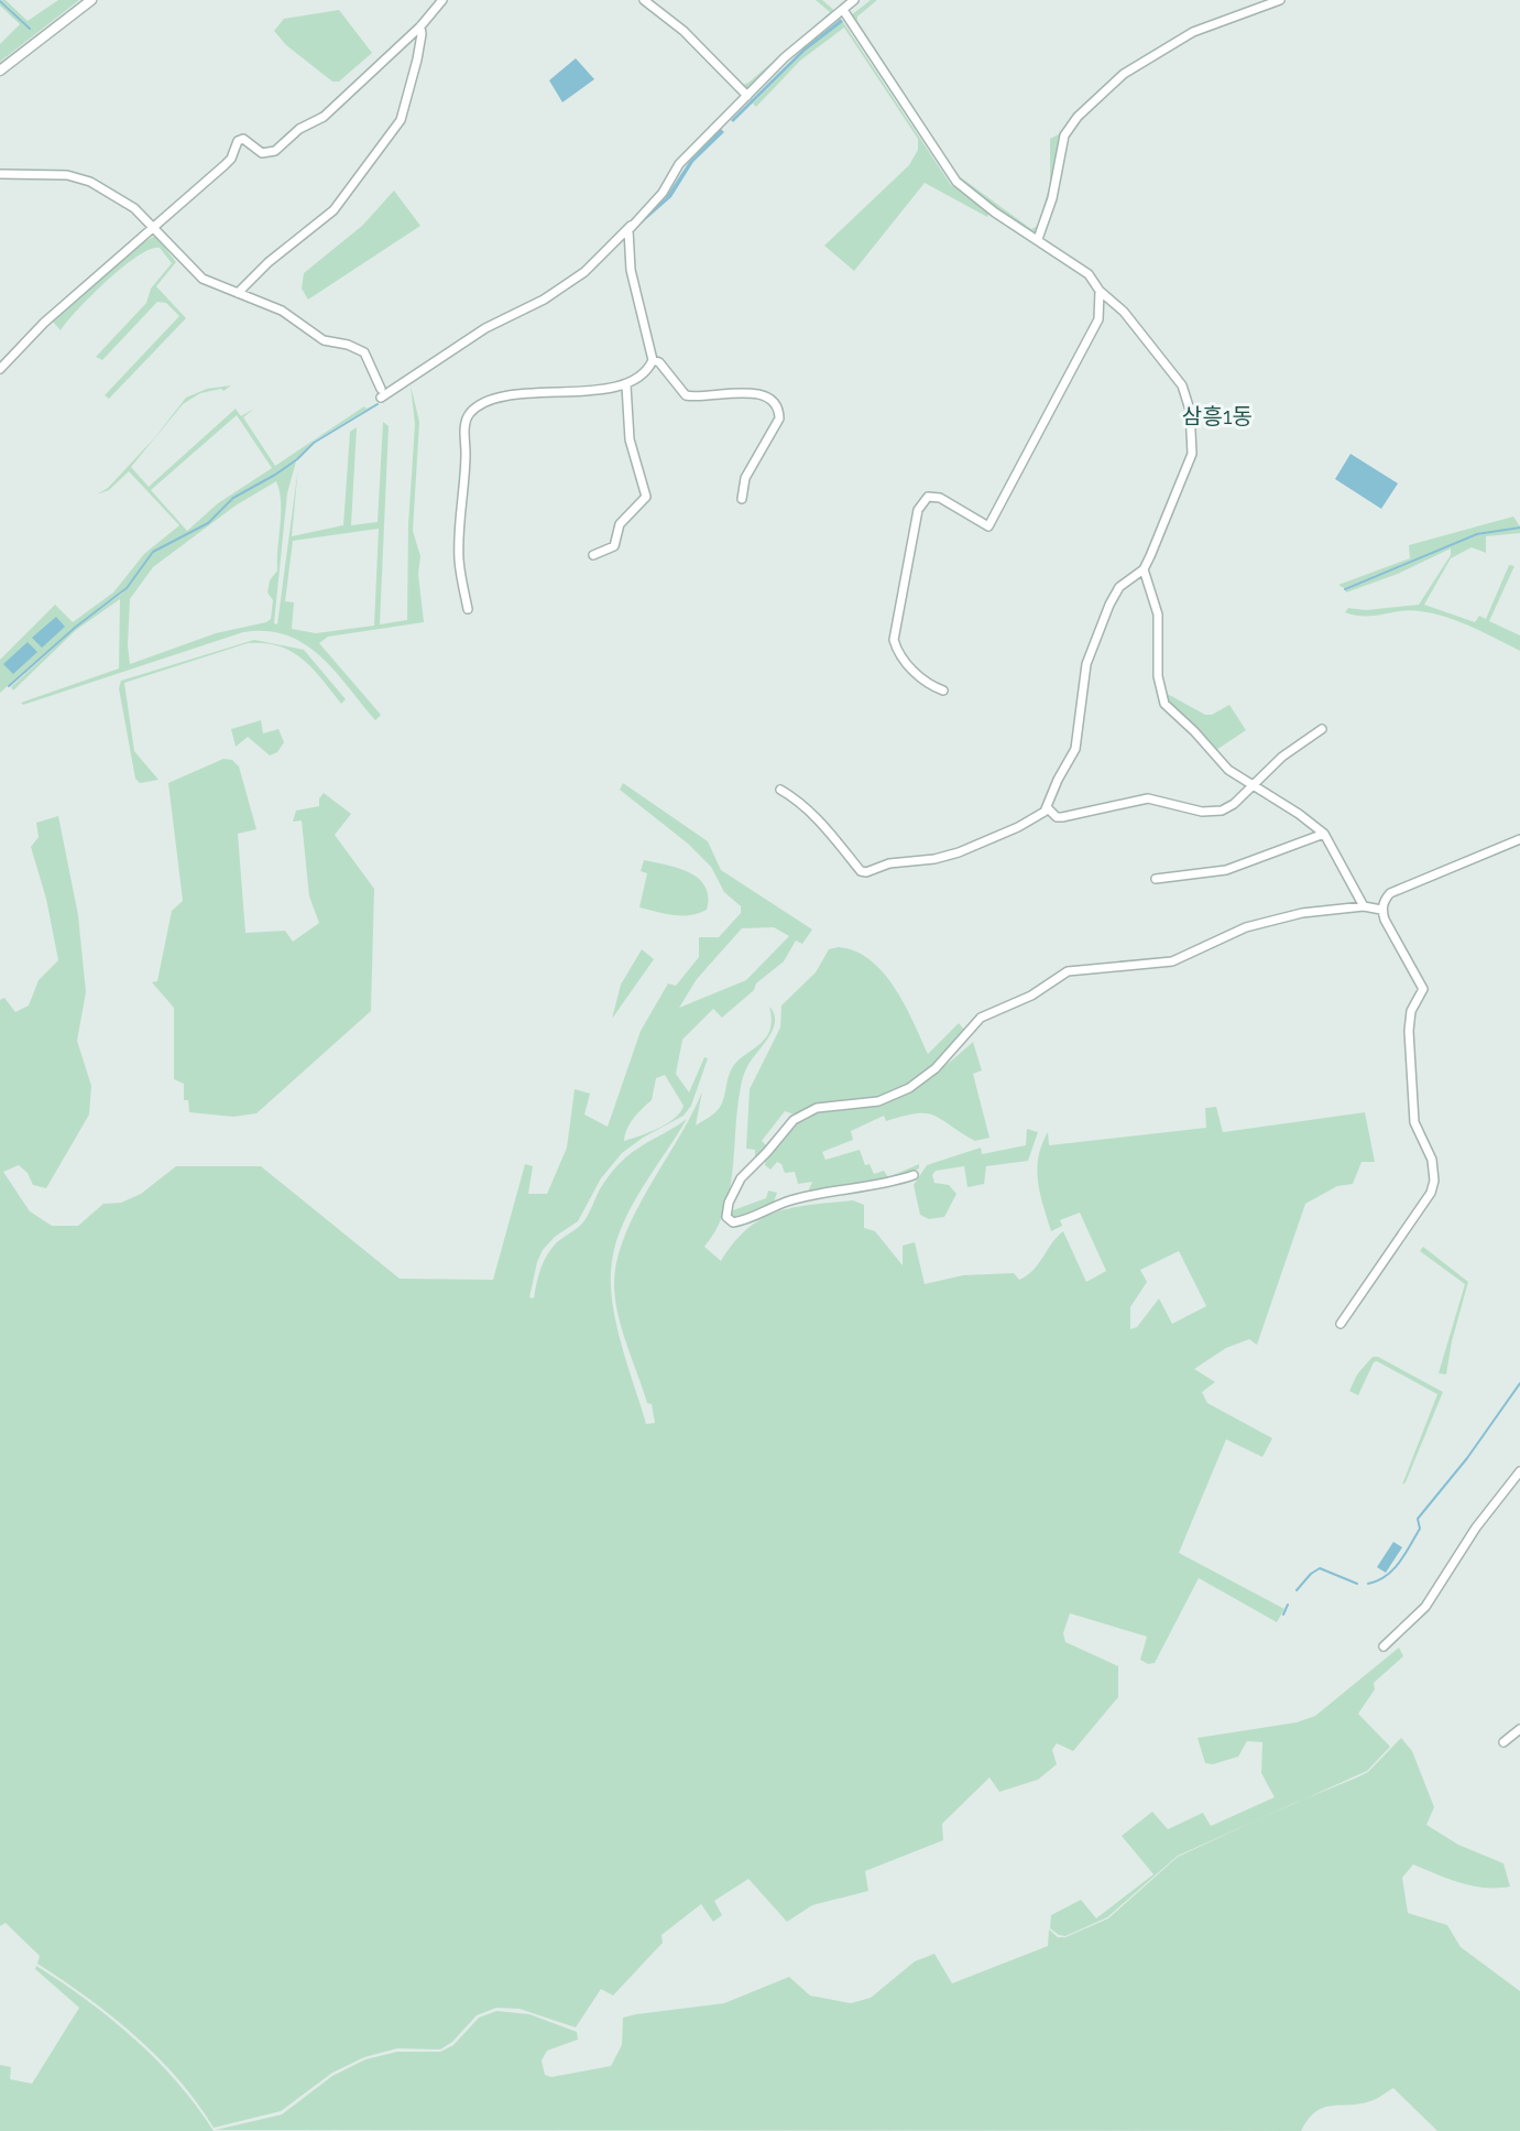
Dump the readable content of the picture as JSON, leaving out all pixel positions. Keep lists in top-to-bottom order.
{
  "districts": ["삼흥1동"]
}
